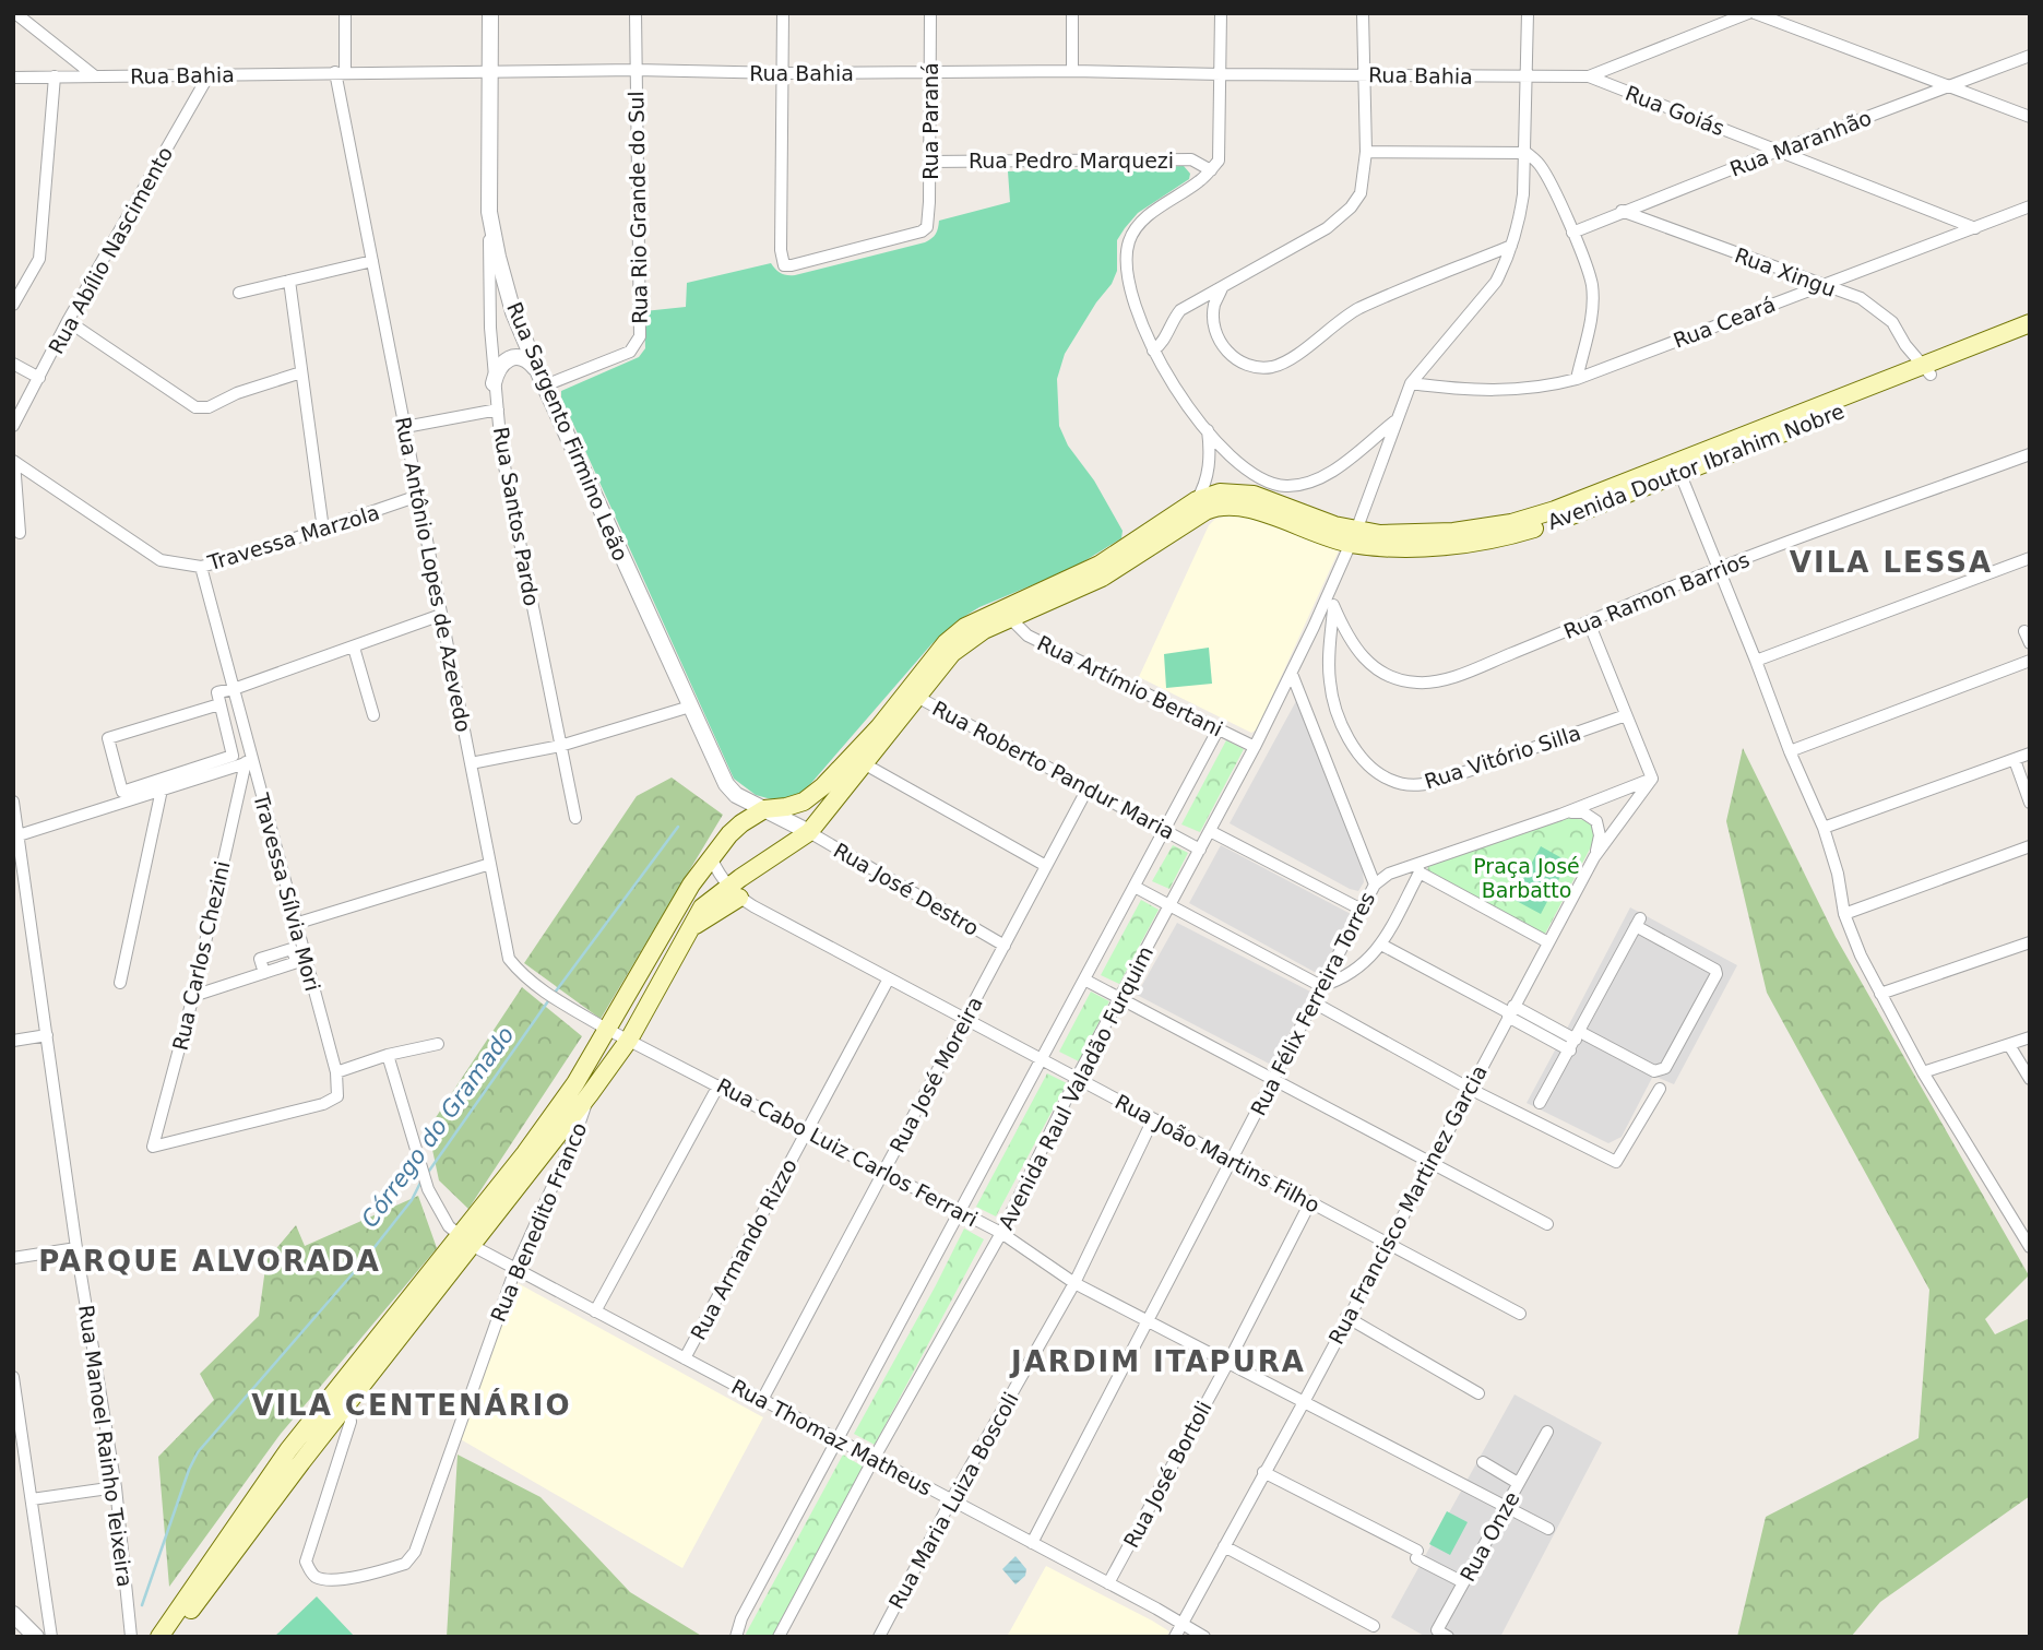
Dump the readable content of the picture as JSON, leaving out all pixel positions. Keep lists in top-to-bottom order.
{
  "streets": {
    "main road": ["Avenida Doutor Ibrahim Nobre"],
    "street": [
      "Rua Bahia",
      "Rua Goiás",
      "Rua Paraná",
      "Rua Maranhão",
      "Rua Pedro Marquezi",
      "Rua Rio Grande do Sul",
      "Rua Abílio Nascimento",
      "Rua Xingu",
      "Rua Ceará",
      "Rua Sargento Firmino Leão",
      "Rua Santos Pardo",
      "Travessa Marzola",
      "Rua Antônio Lopes de Azevedo",
      "Rua Ramon Barrios",
      "Rua Artímio Bertani",
      "Rua Vitório Silla",
      "Rua Roberto Pandur Maria",
      "Rua José Destro",
      "Travessa Sílvia Mori",
      "Rua Carlos Chezini",
      "Rua Félix Ferreira Torres",
      "Rua José Moreira",
      "Avenida Raul Valadão Furquim",
      "Rua Cabo Luiz Carlos Ferrari",
      "Rua João Martins Filho",
      "Rua Francisco Martinez Garcia",
      "Rua Benedito Franco",
      "Rua Armando Rizzo",
      "Rua Thomaz Matheus",
      "Rua Manoel Rainho Teixeira",
      "Rua José Bortoli",
      "Rua Maria Luiza Boscoli",
      "Rua Onze"
    ]
  },
  "crossings": [
    ["Rua Bahia", "Rua Goiás"],
    ["Rua Bahia", "Rua Paraná"],
    ["Rua Bahia", "Rua Rio Grande do Sul"],
    ["Rua Bahia", "Rua Abílio Nascimento"],
    ["Rua Bahia", "Rua Sargento Firmino Leão"],
    ["Rua Bahia", "Rua Antônio Lopes de Azevedo"],
    ["Rua Bahia", "Avenida Raul Valadão Furquim"],
    ["Rua Goiás", "Rua Maranhão"],
    ["Rua Goiás", "Rua Ceará"],
    ["Rua Paraná", "Rua Pedro Marquezi"],
    ["Rua Maranhão", "Rua Xingu"],
    ["Rua Rio Grande do Sul", "Rua Sargento Firmino Leão"],
    ["Rua Xingu", "Rua Ceará"],
    ["Rua Xingu", "Avenida Doutor Ibrahim Nobre"],
    ["Rua Ceará", "Avenida Raul Valadão Furquim"],
    ["Rua Sargento Firmino Leão", "Rua Santos Pardo"],
    ["Rua Sargento Firmino Leão", "Rua José Destro"],
    ["Avenida Doutor Ibrahim Nobre", "Avenida Raul Valadão Furquim"],
    ["Travessa Marzola", "Rua Antônio Lopes de Azevedo"],
    ["Travessa Marzola", "Travessa Sílvia Mori"],
    ["Rua Antônio Lopes de Azevedo", "Rua Cabo Luiz Carlos Ferrari"],
    ["Rua Ramon Barrios", "Rua Vitório Silla"],
    ["Rua Ramon Barrios", "Avenida Raul Valadão Furquim"],
    ["Rua Artímio Bertani", "Avenida Raul Valadão Furquim"],
    ["Rua Roberto Pandur Maria", "Rua José Moreira"],
    ["Rua Roberto Pandur Maria", "Avenida Raul Valadão Furquim"],
    ["Rua José Destro", "Rua José Moreira"],
    ["Travessa Sílvia Mori", "Rua Carlos Chezini"],
    ["Rua Félix Ferreira Torres", "Avenida Raul Valadão Furquim"],
    ["Rua Félix Ferreira Torres", "Rua Cabo Luiz Carlos Ferrari"],
    ["Rua Félix Ferreira Torres", "Rua João Martins Filho"],
    ["Rua Félix Ferreira Torres", "Rua Thomaz Matheus"],
    ["Rua José Moreira", "Rua Cabo Luiz Carlos Ferrari"],
    ["Rua José Moreira", "Rua João Martins Filho"],
    ["Rua José Moreira", "Rua Thomaz Matheus"],
    ["Avenida Raul Valadão Furquim", "Rua Cabo Luiz Carlos Ferrari"],
    ["Avenida Raul Valadão Furquim", "Rua João Martins Filho"],
    ["Avenida Raul Valadão Furquim", "Rua Thomaz Matheus"],
    ["Rua Cabo Luiz Carlos Ferrari", "Rua Francisco Martinez Garcia"],
    ["Rua Cabo Luiz Carlos Ferrari", "Rua Armando Rizzo"],
    ["Rua Cabo Luiz Carlos Ferrari", "Rua José Bortoli"],
    ["Rua Cabo Luiz Carlos Ferrari", "Rua Maria Luiza Boscoli"],
    ["Rua Cabo Luiz Carlos Ferrari", "Rua Onze"],
    ["Rua João Martins Filho", "Rua Francisco Martinez Garcia"],
    ["Rua João Martins Filho", "Rua Armando Rizzo"],
    ["Rua João Martins Filho", "Rua José Bortoli"],
    ["Rua João Martins Filho", "Rua Maria Luiza Boscoli"],
    ["Rua Francisco Martinez Garcia", "Rua Thomaz Matheus"],
    ["Rua Benedito Franco", "Rua Thomaz Matheus"],
    ["Rua Armando Rizzo", "Rua Thomaz Matheus"],
    ["Rua Thomaz Matheus", "Rua José Bortoli"],
    ["Rua Thomaz Matheus", "Rua Maria Luiza Boscoli"]
  ],
  "districts": [
    "VILA LESSA",
    "PARQUE ALVORADA",
    "JARDIM ITAPURA",
    "VILA CENTENÁRIO"
  ],
  "water": ["Córrego do Gramado"],
  "parks": ["Praça José Barbatto"]
}
